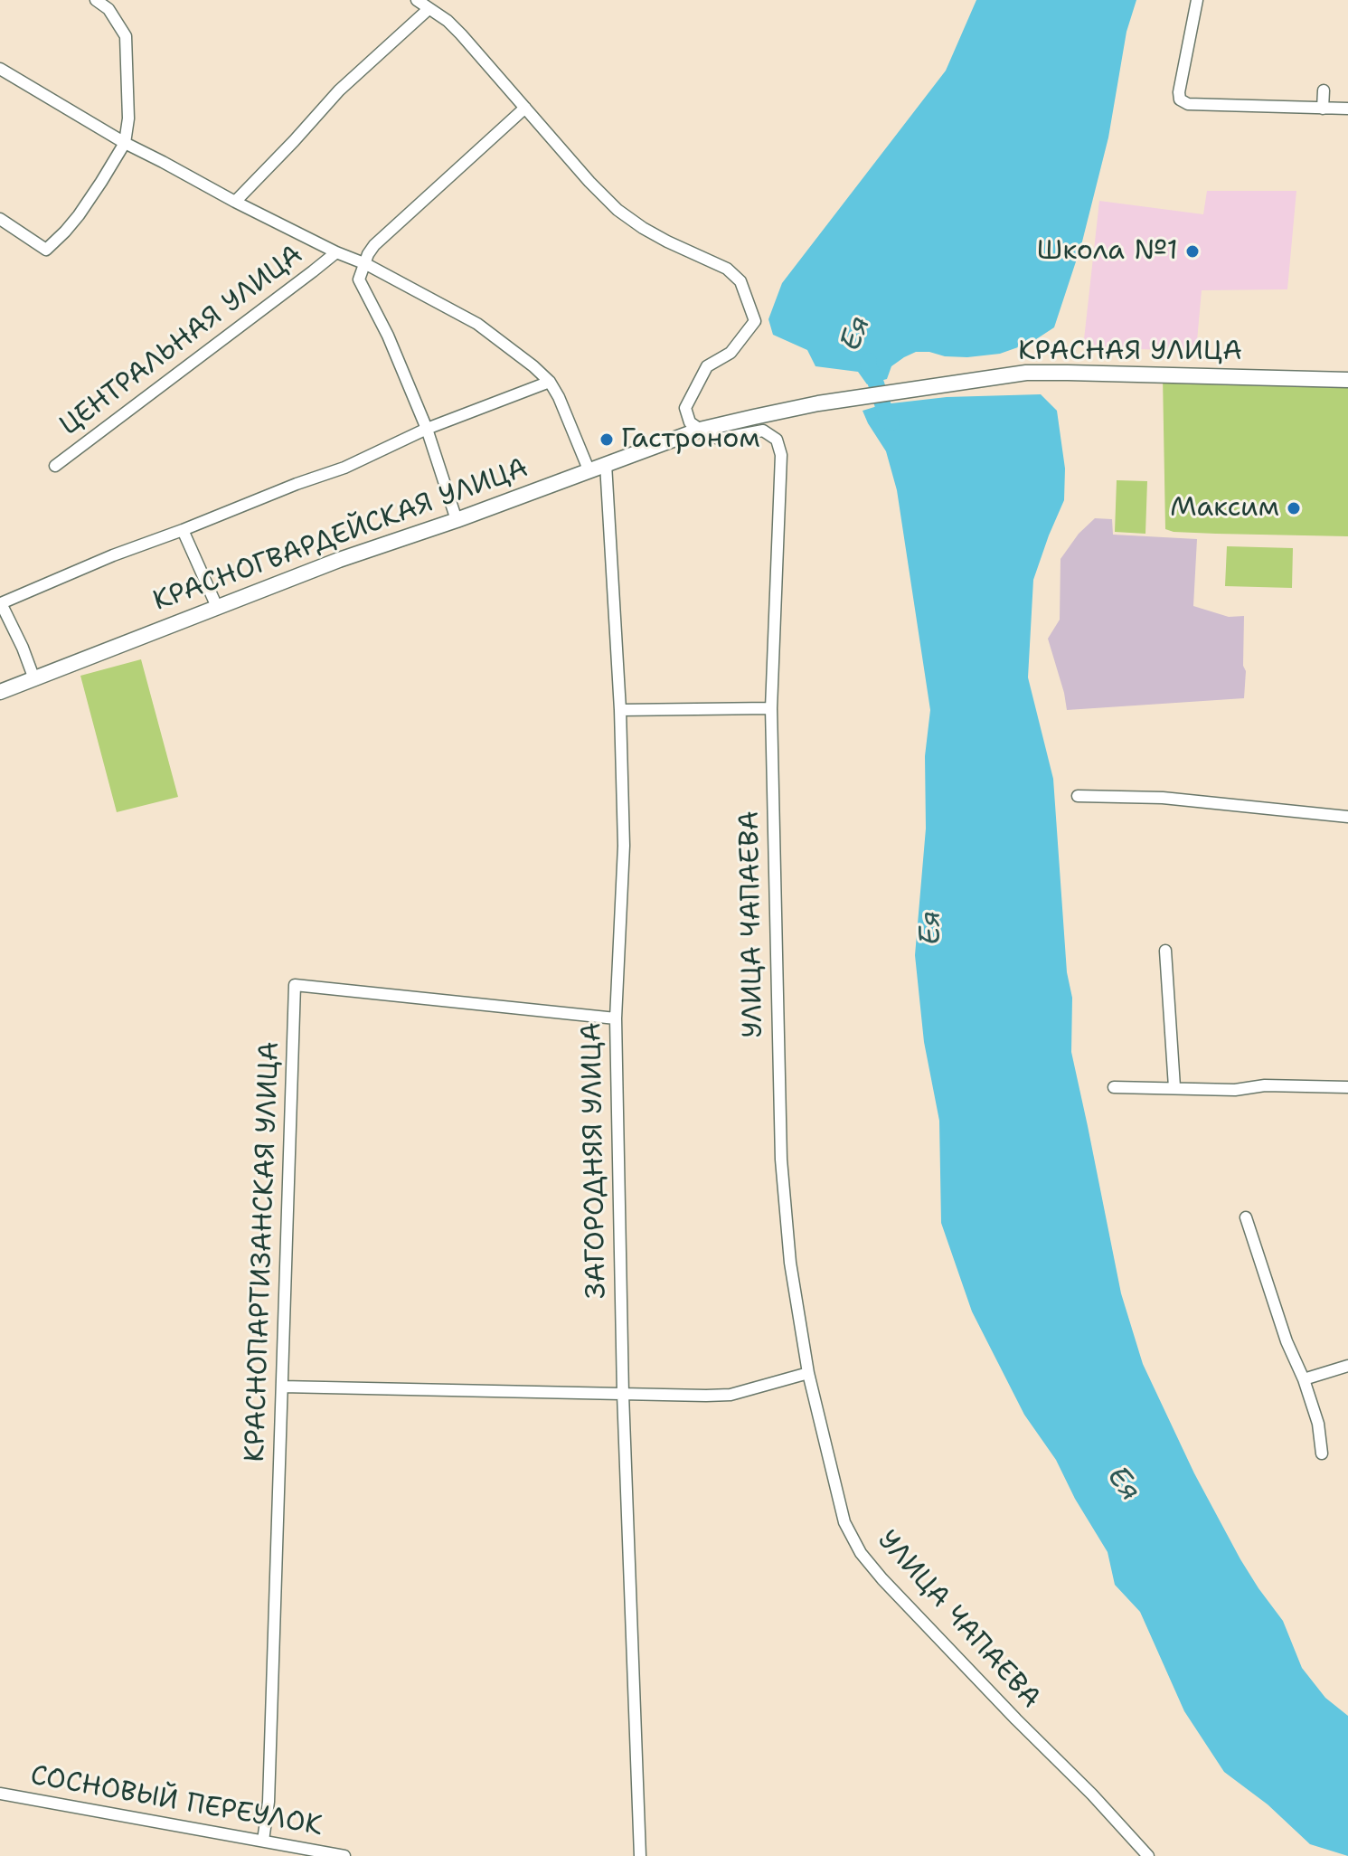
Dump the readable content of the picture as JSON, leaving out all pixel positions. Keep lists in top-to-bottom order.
{
  "streets": {
    "street": [
      "ЦЕНТРАЛЬНАЯ УЛИЦА",
      "КРАСНАЯ УЛИЦА",
      "КРАСНОГВАРДЕЙСКАЯ УЛИЦА",
      "УЛИЦА ЧАПАЕВА",
      "ЗАГОРОДНЯЯ УЛИЦА",
      "КРАСНОПАРТИЗАНСКАЯ УЛИЦА",
      "СОСНОВЫЙ ПЕРЕУЛОК"
    ]
  },
  "crossings": [
    ["ЦЕНТРАЛЬНАЯ УЛИЦА", "КРАСНОГВАРДЕЙСКАЯ УЛИЦА"],
    ["КРАСНАЯ УЛИЦА", "КРАСНОГВАРДЕЙСКАЯ УЛИЦА"],
    ["КРАСНАЯ УЛИЦА", "УЛИЦА ЧАПАЕВА"],
    ["КРАСНОГВАРДЕЙСКАЯ УЛИЦА", "УЛИЦА ЧАПАЕВА"],
    ["КРАСНОГВАРДЕЙСКАЯ УЛИЦА", "ЗАГОРОДНЯЯ УЛИЦА"],
    ["ЗАГОРОДНЯЯ УЛИЦА", "КРАСНОПАРТИЗАНСКАЯ УЛИЦА"],
    ["КРАСНОПАРТИЗАНСКАЯ УЛИЦА", "СОСНОВЫЙ ПЕРЕУЛОК"]
  ],
  "water": ["Ея"],
  "places": ["Школа №1", "Гастроном", "Максим"]
}
